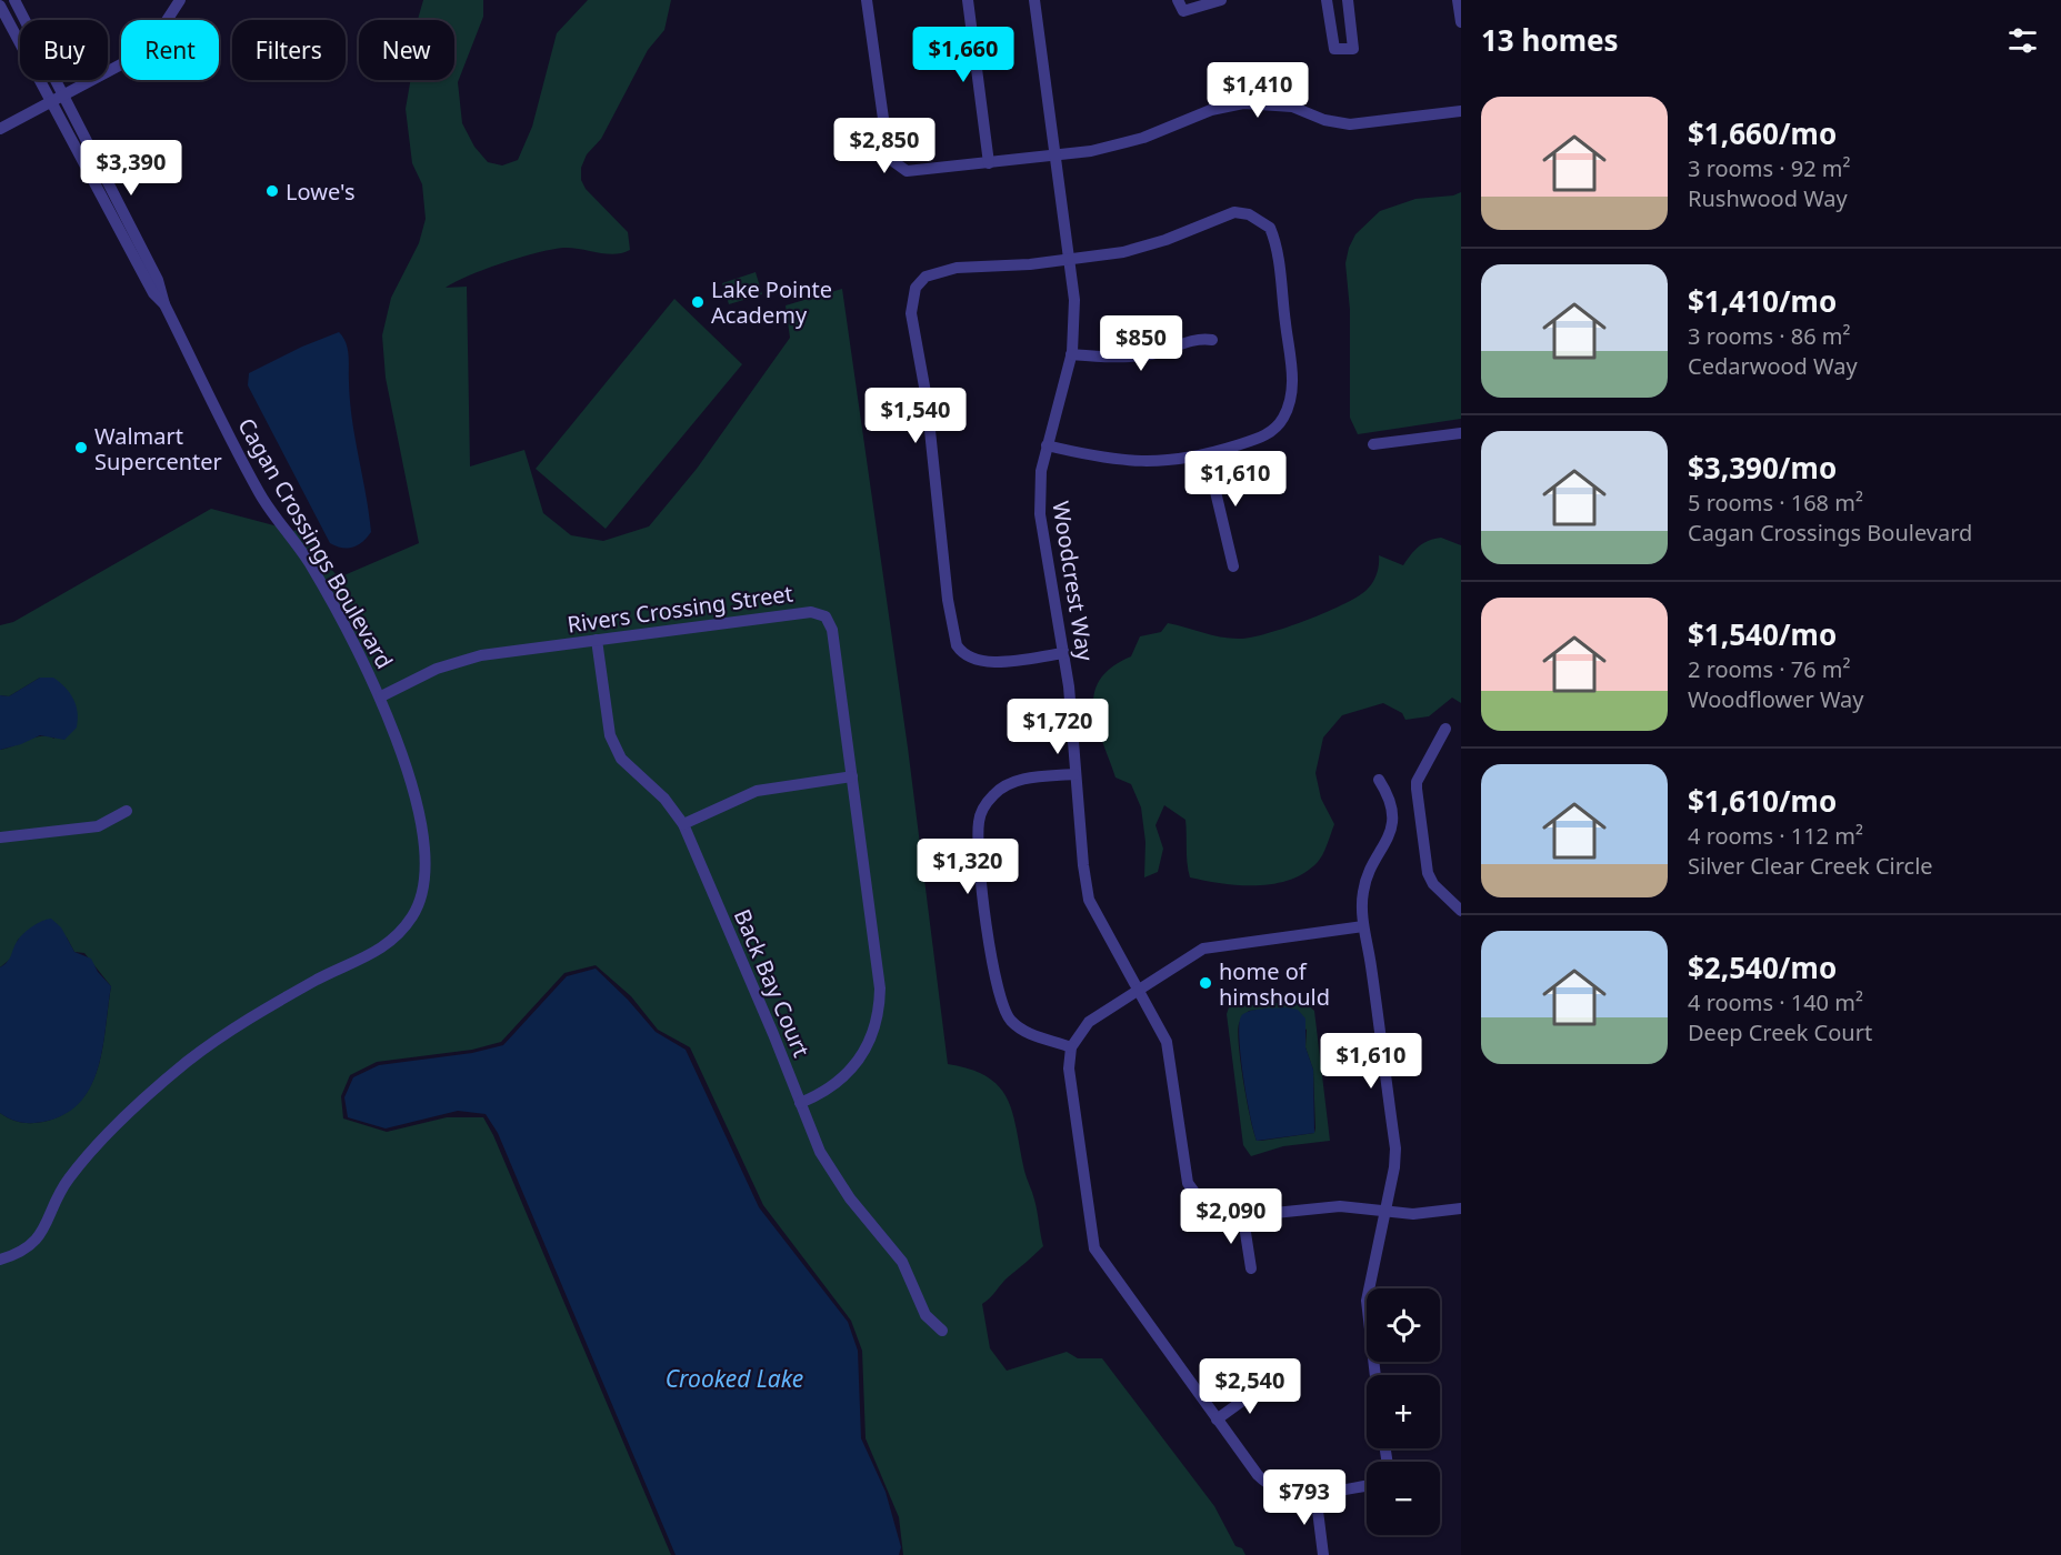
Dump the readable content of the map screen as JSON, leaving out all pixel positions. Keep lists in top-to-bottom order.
{
  "streets": {
    "street": [
      "Cagan Crossings Boulevard",
      "Woodcrest Way",
      "Rivers Crossing Street",
      "Back Bay Court"
    ]
  },
  "crossings": [
    ["Cagan Crossings Boulevard", "Rivers Crossing Street"],
    ["Rivers Crossing Street", "Back Bay Court"]
  ],
  "water": ["Crooked Lake"],
  "places": [
    "Lowe's",
    "Lake Pointe Academy",
    "Walmart Supercenter",
    "home of himshould"
  ],
  "page": {
    "heading": "13 homes",
    "chip": [
      "Buy",
      "Rent",
      "Filters",
      "New"
    ],
    "price": [
      "$1,660",
      "$1,410",
      "$2,850",
      "$3,390",
      "$850",
      "$1,540",
      "$1,610",
      "$1,720",
      "$1,320",
      "$1,610",
      "$2,090",
      "$2,540",
      "$793"
    ],
    "list": [
      {
        "name": "$1,660/mo",
        "note": "3 rooms · 92 m² · Rushwood Way"
      },
      {
        "name": "$1,410/mo",
        "note": "3 rooms · 86 m² · Cedarwood Way"
      },
      {
        "name": "$3,390/mo",
        "note": "5 rooms · 168 m² · Cagan Crossings Boulevard"
      },
      {
        "name": "$1,540/mo",
        "note": "2 rooms · 76 m² · Woodflower Way"
      },
      {
        "name": "$1,610/mo",
        "note": "4 rooms · 112 m² · Silver Clear Creek Circle"
      },
      {
        "name": "$2,540/mo",
        "note": "4 rooms · 140 m² · Deep Creek Court"
      }
    ],
    "map_buttons": ["+", "−"]
  }
}
